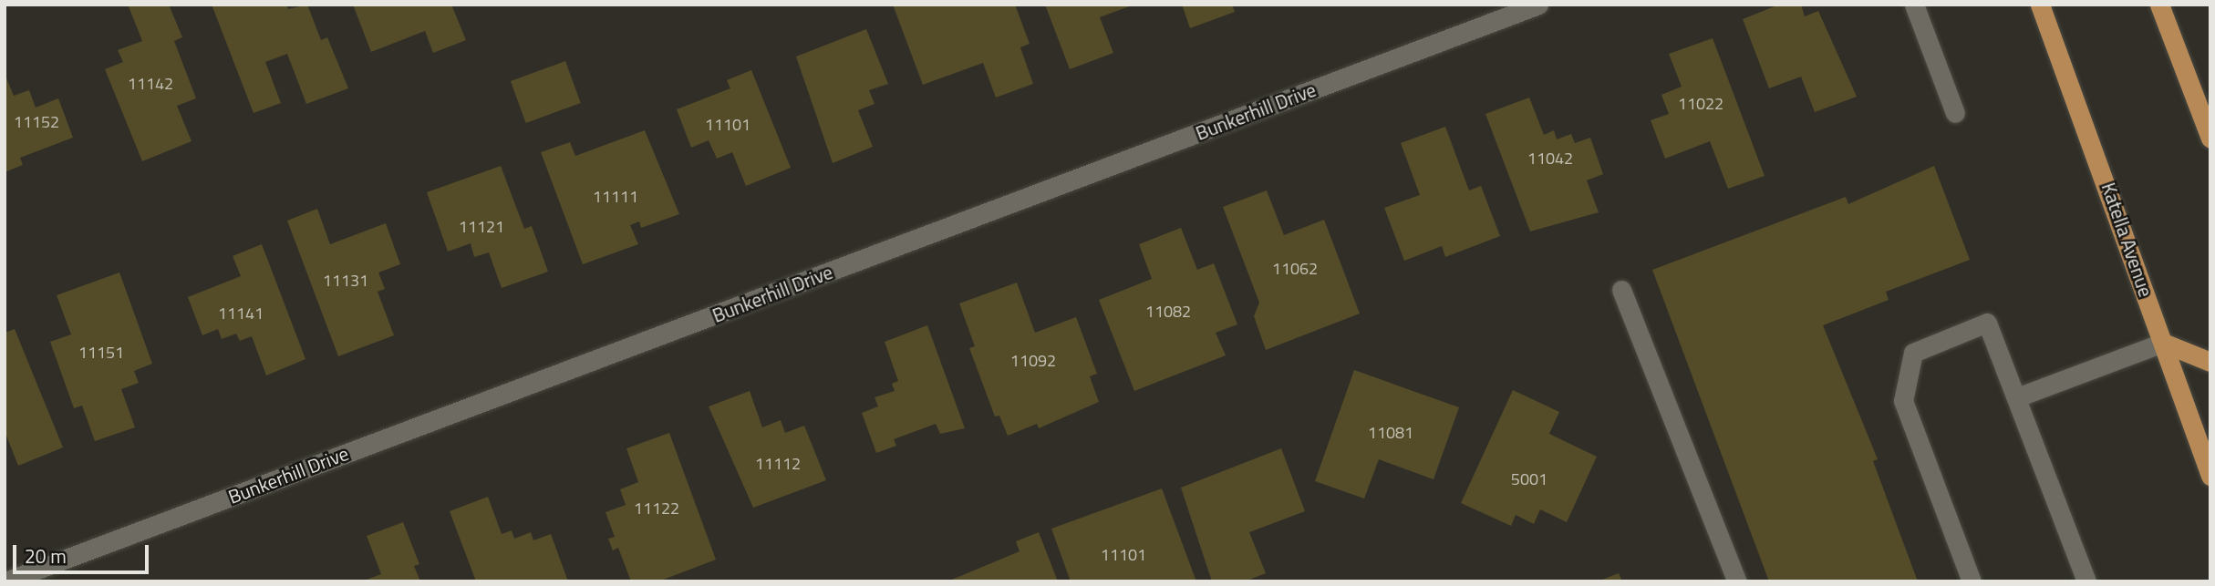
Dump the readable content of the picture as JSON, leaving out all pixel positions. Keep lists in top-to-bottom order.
{
  "streets": {
    "main road": ["Katella Avenue"],
    "street": ["Bunkerhill Drive"]
  },
  "house_numbers": [
    "11142",
    "11022",
    "11152",
    "11101",
    "11042",
    "11111",
    "11121",
    "11062",
    "11131",
    "11082",
    "11141",
    "11151",
    "11092",
    "11081",
    "11112",
    "5001",
    "11122",
    "11101"
  ],
  "scale_bar": "20 m"
}
